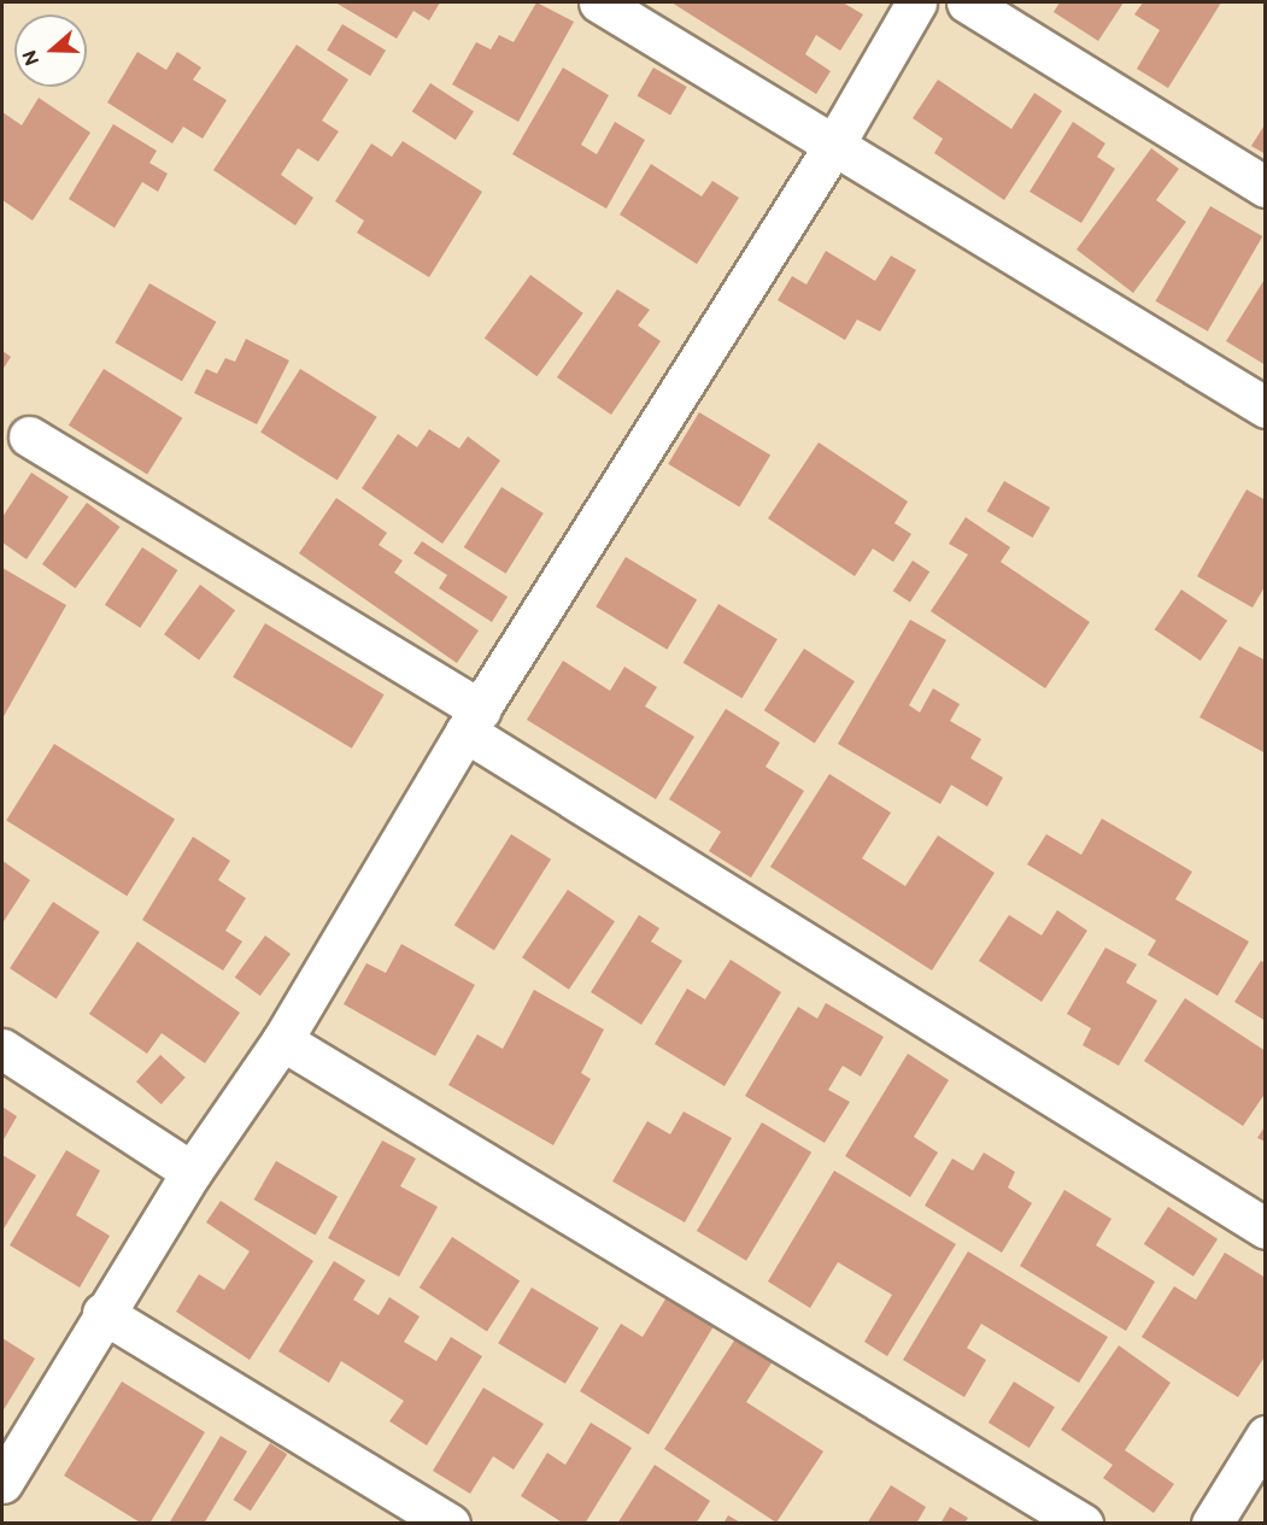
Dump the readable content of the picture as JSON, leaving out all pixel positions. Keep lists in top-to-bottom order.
{
  "north": "left"
}
